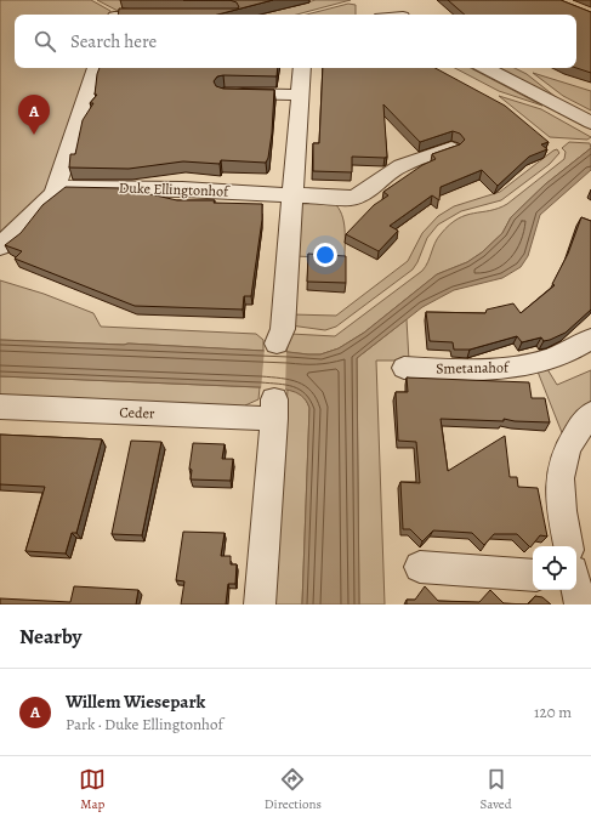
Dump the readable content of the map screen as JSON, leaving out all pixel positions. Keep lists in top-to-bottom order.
{
  "streets": {
    "street": ["Duke Ellingtonhof", "Smetanahof", "Ceder"]
  },
  "page": {
    "search": "Search here",
    "pins": "A",
    "heading": "Nearby",
    "list": [
      {
        "mark": "A",
        "name": "Willem Wiesepark",
        "note": "Park · Duke Ellingtonhof",
        "value": "120 m"
      }
    ],
    "nav": ["Map", "Directions", "Saved"]
  }
}
